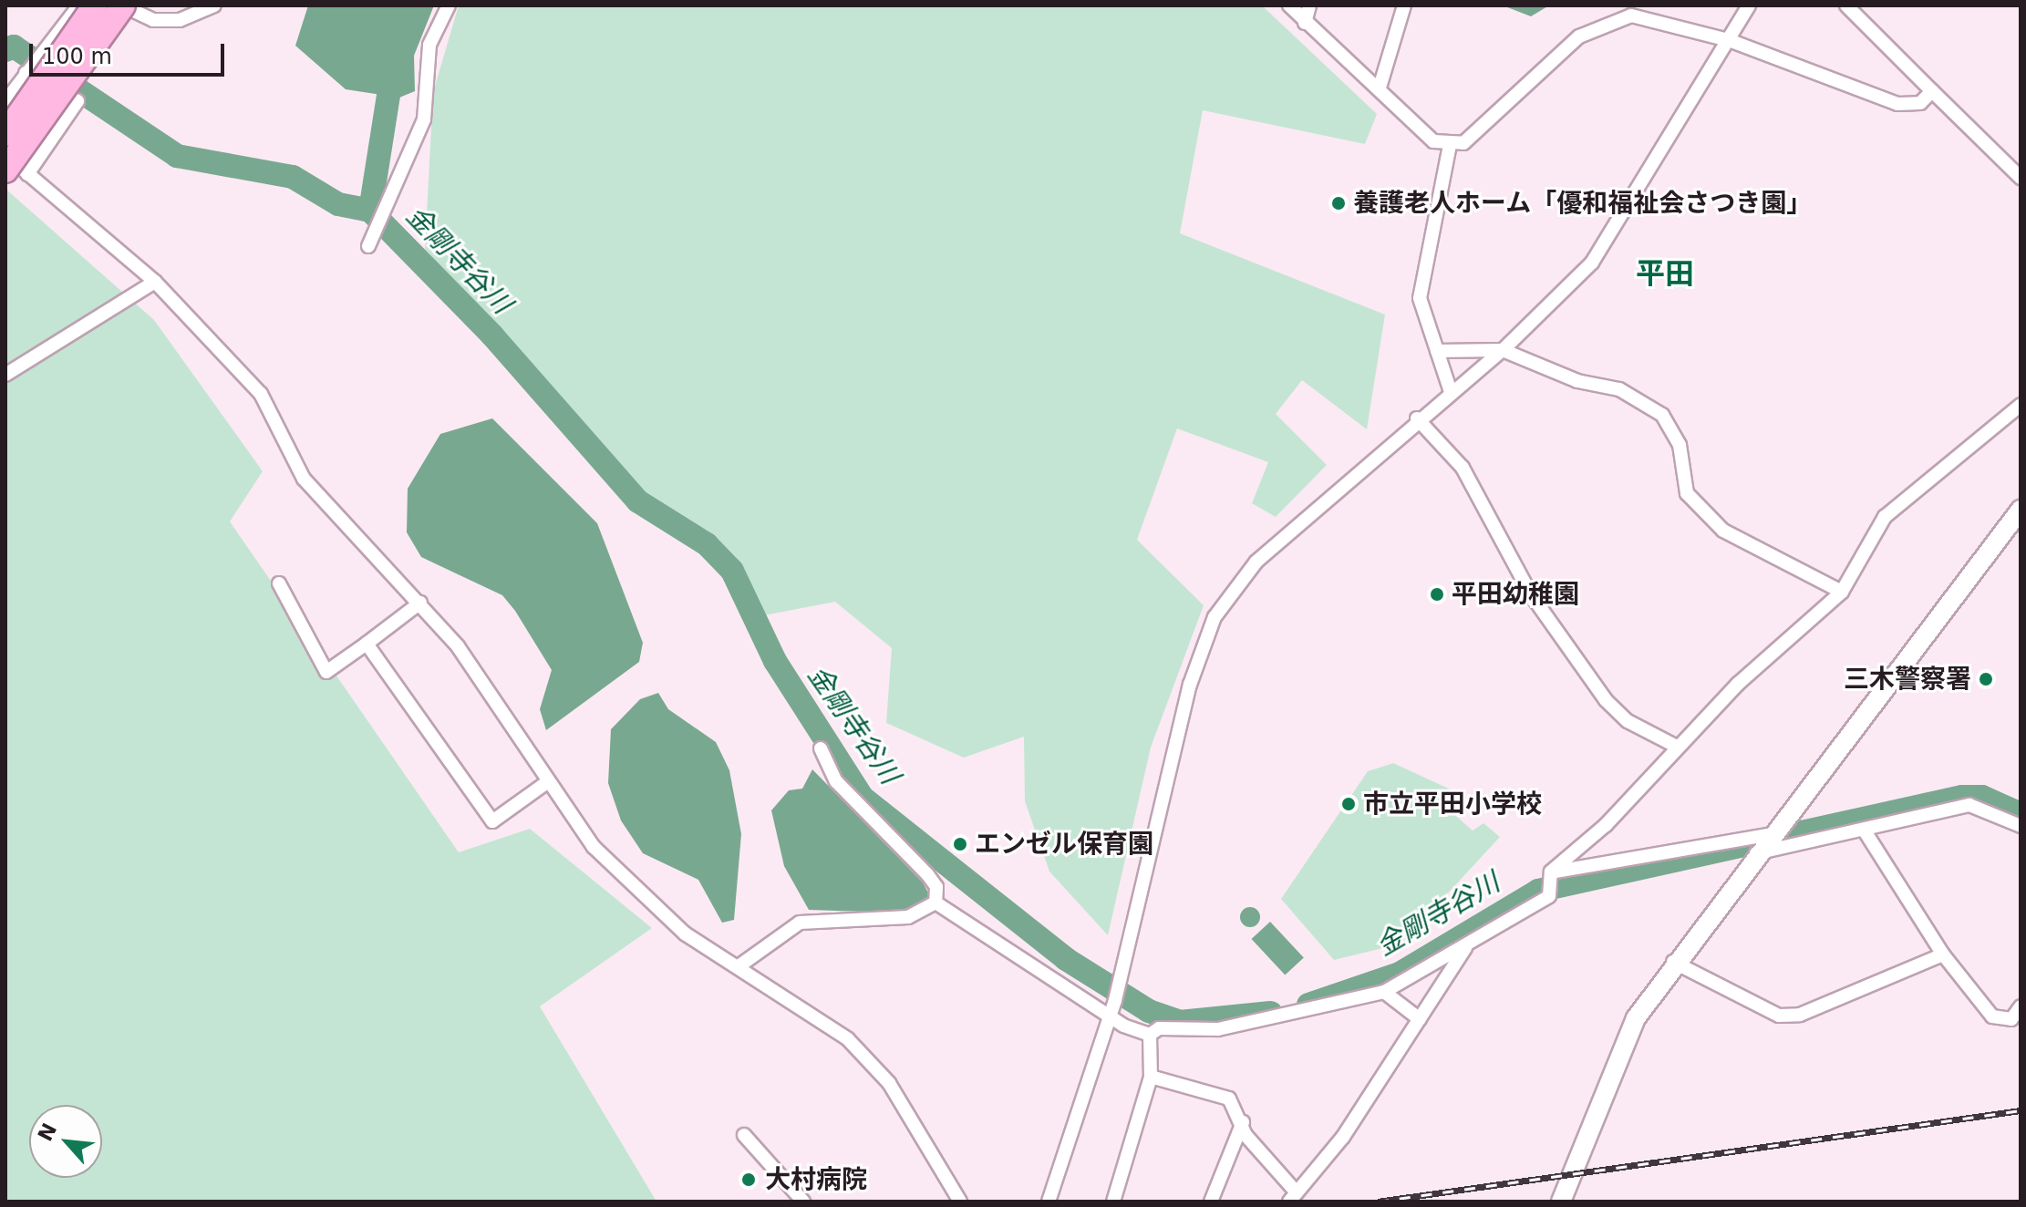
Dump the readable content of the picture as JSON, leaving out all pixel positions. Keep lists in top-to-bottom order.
{
  "districts": ["平田"],
  "water": ["金剛寺谷川"],
  "places": [
    "養護老人ホーム「優和福祉会さつき園」",
    "平田幼稚園",
    "三木警察署",
    "市立平田小学校",
    "エンゼル保育園",
    "大村病院"
  ],
  "scale_bar": "100 m",
  "north": "top left"
}
